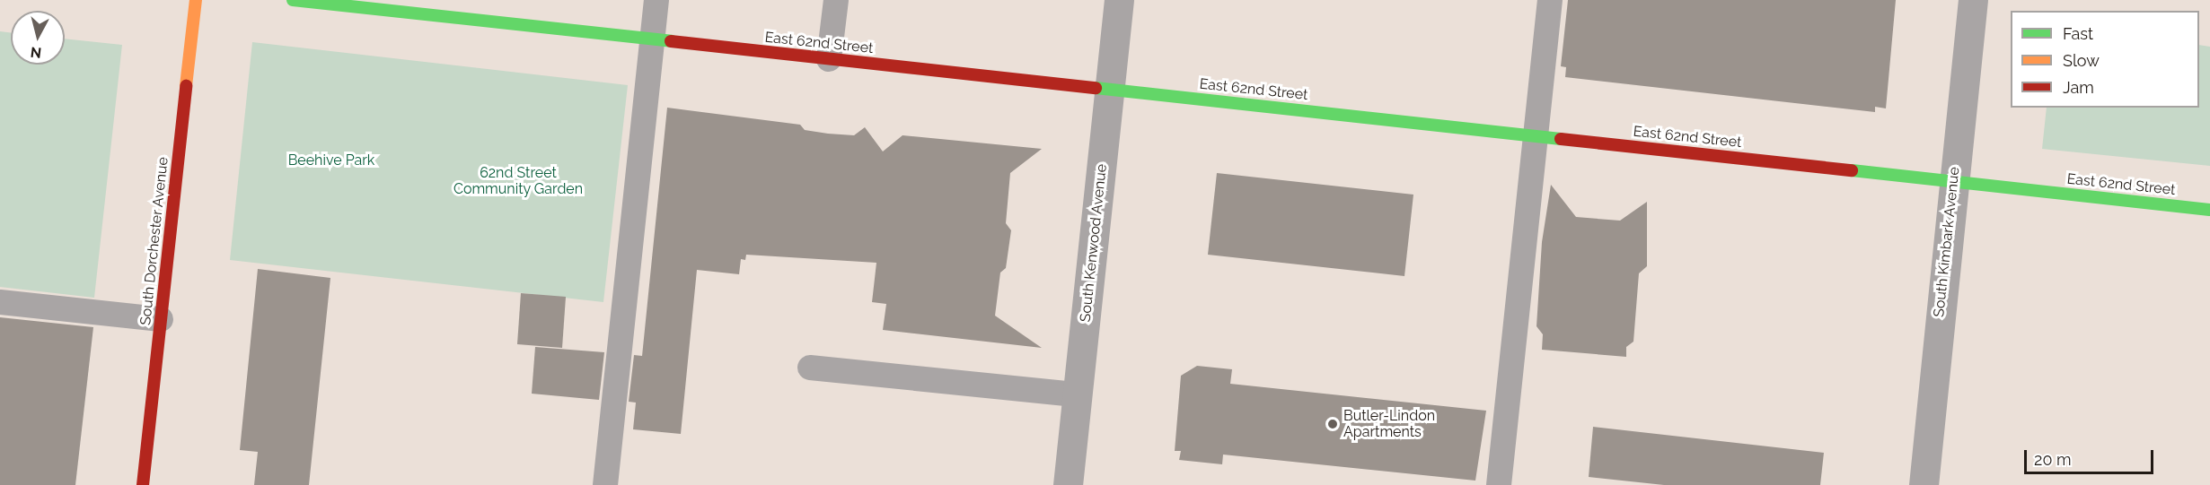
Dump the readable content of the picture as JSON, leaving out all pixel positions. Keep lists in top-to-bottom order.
{
  "streets": {
    "street": [
      "East 62nd Street",
      "South Dorchester Avenue",
      "South Kimbark Avenue",
      "South Kenwood Avenue"
    ]
  },
  "crossings": [
    ["East 62nd Street", "South Kimbark Avenue"],
    ["East 62nd Street", "South Kenwood Avenue"]
  ],
  "parks": ["Beehive Park", "62nd Street Community Garden"],
  "places": ["Butler-Lindon Apartments"],
  "legend": ["Fast", "Slow", "Jam"],
  "scale_bar": "20 m",
  "north": "bottom"
}
